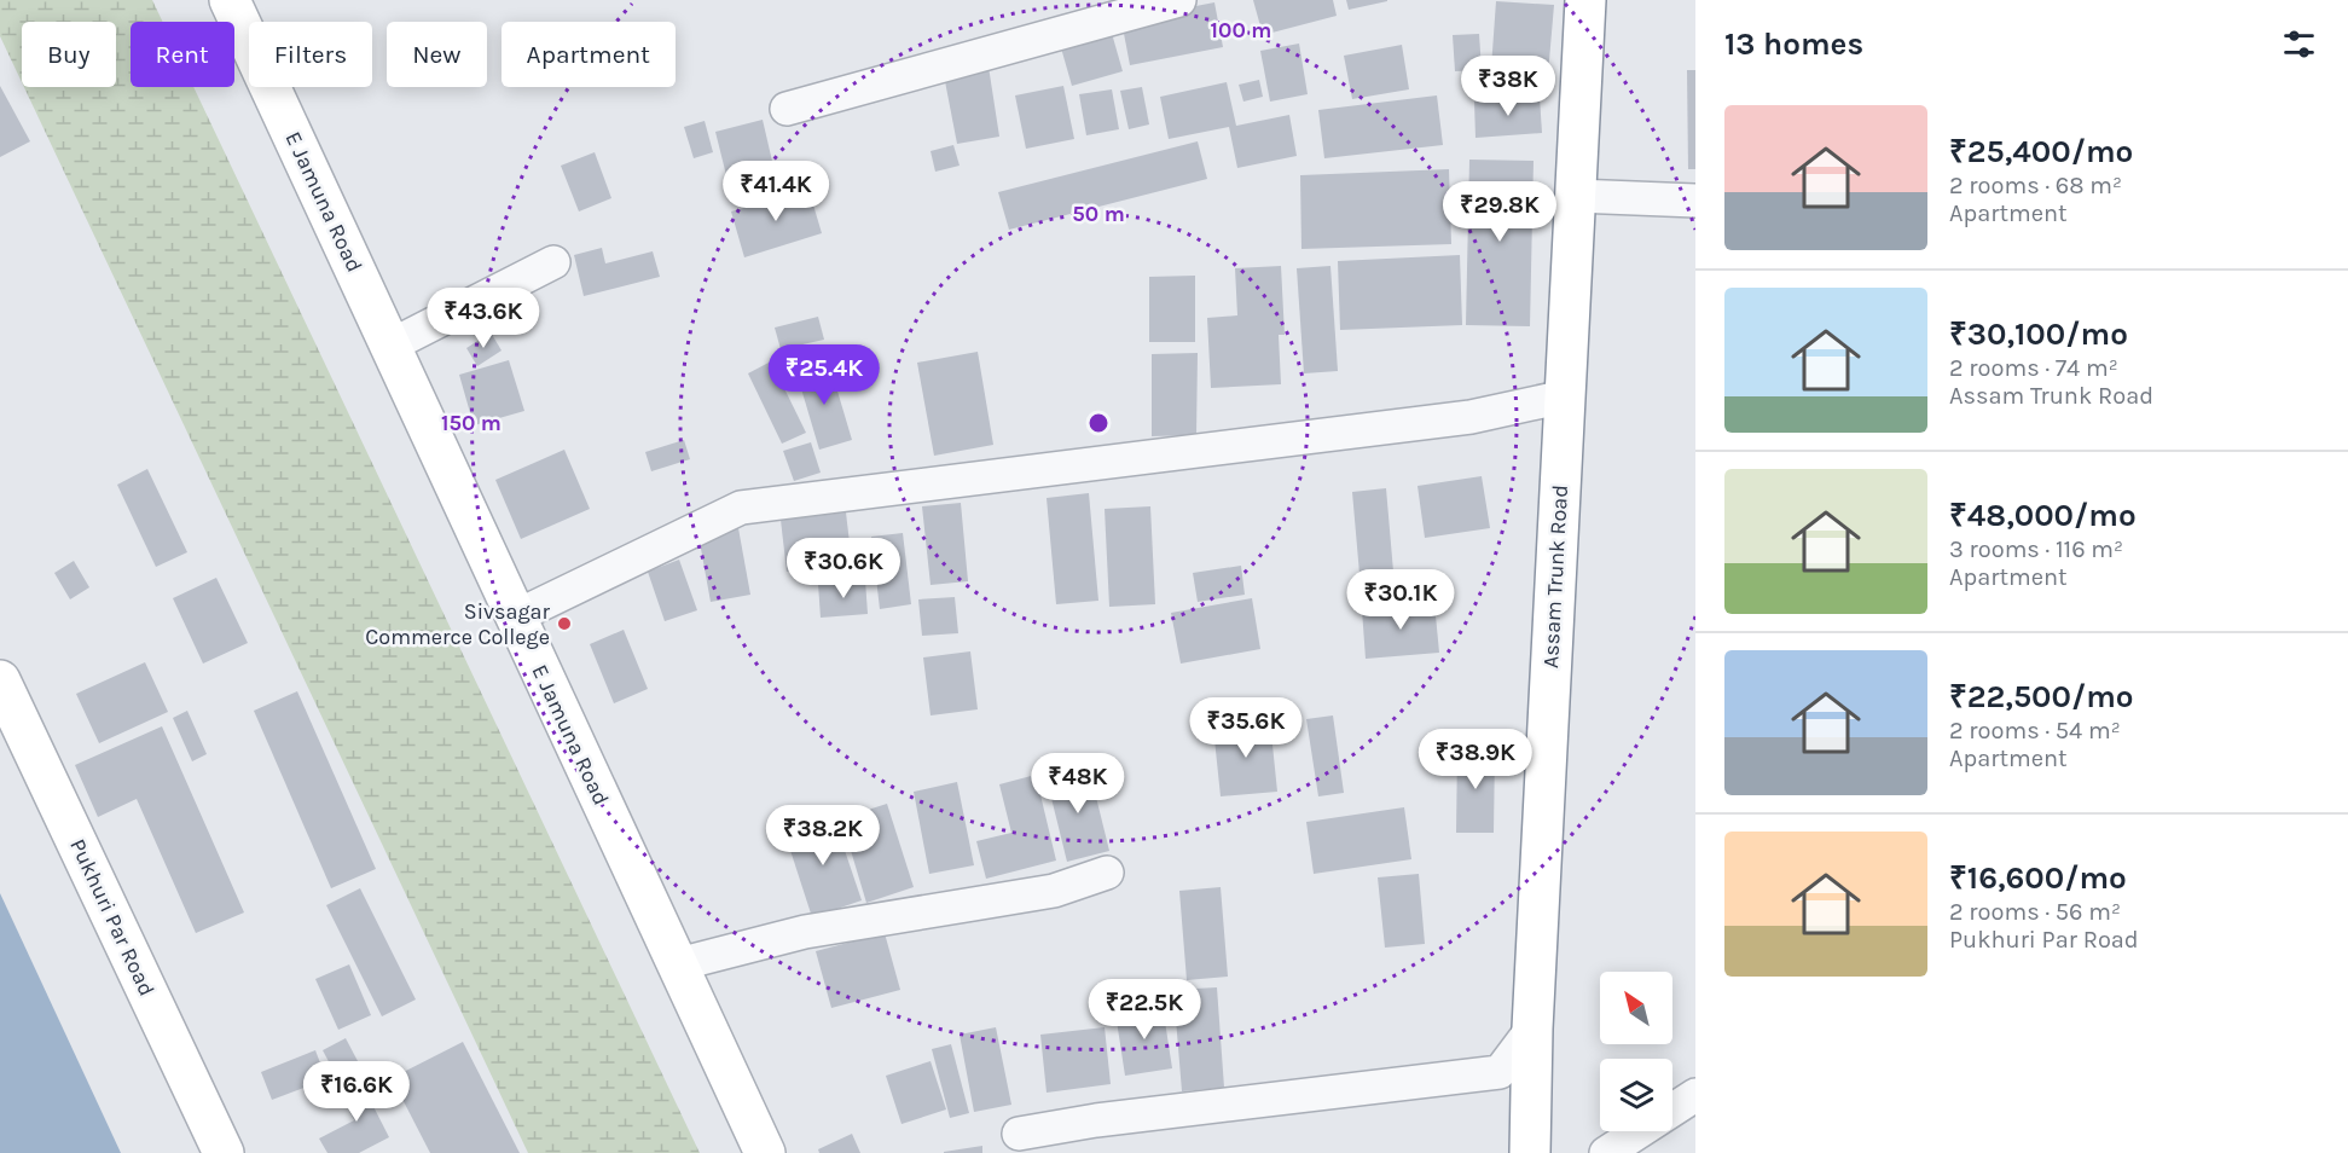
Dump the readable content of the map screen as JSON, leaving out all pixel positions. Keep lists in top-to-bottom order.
{
  "streets": {
    "main road": ["E Jamuna Road", "Assam Trunk Road", "Pukhuri Par Road"]
  },
  "places": ["Sivsagar Commerce College"],
  "north": "top left",
  "page": {
    "heading": "13 homes",
    "chip": [
      "Buy",
      "Rent",
      "Filters",
      "New",
      "Apartment"
    ],
    "price": [
      "₹38K",
      "₹41.4K",
      "₹29.8K",
      "₹43.6K",
      "₹25.4K",
      "₹30.6K",
      "₹30.1K",
      "₹35.6K",
      "₹38.9K",
      "₹48K",
      "₹38.2K",
      "₹22.5K",
      "₹16.6K"
    ],
    "list": [
      {
        "name": "₹25,400/mo",
        "note": "2 rooms · 68 m² · Apartment"
      },
      {
        "name": "₹30,100/mo",
        "note": "2 rooms · 74 m² · Assam Trunk Road"
      },
      {
        "name": "₹48,000/mo",
        "note": "3 rooms · 116 m² · Apartment"
      },
      {
        "name": "₹22,500/mo",
        "note": "2 rooms · 54 m² · Apartment"
      },
      {
        "name": "₹16,600/mo",
        "note": "2 rooms · 56 m² · Pukhuri Par Road"
      }
    ]
  },
  "rings": ["100 m", "50 m", "150 m"]
}
